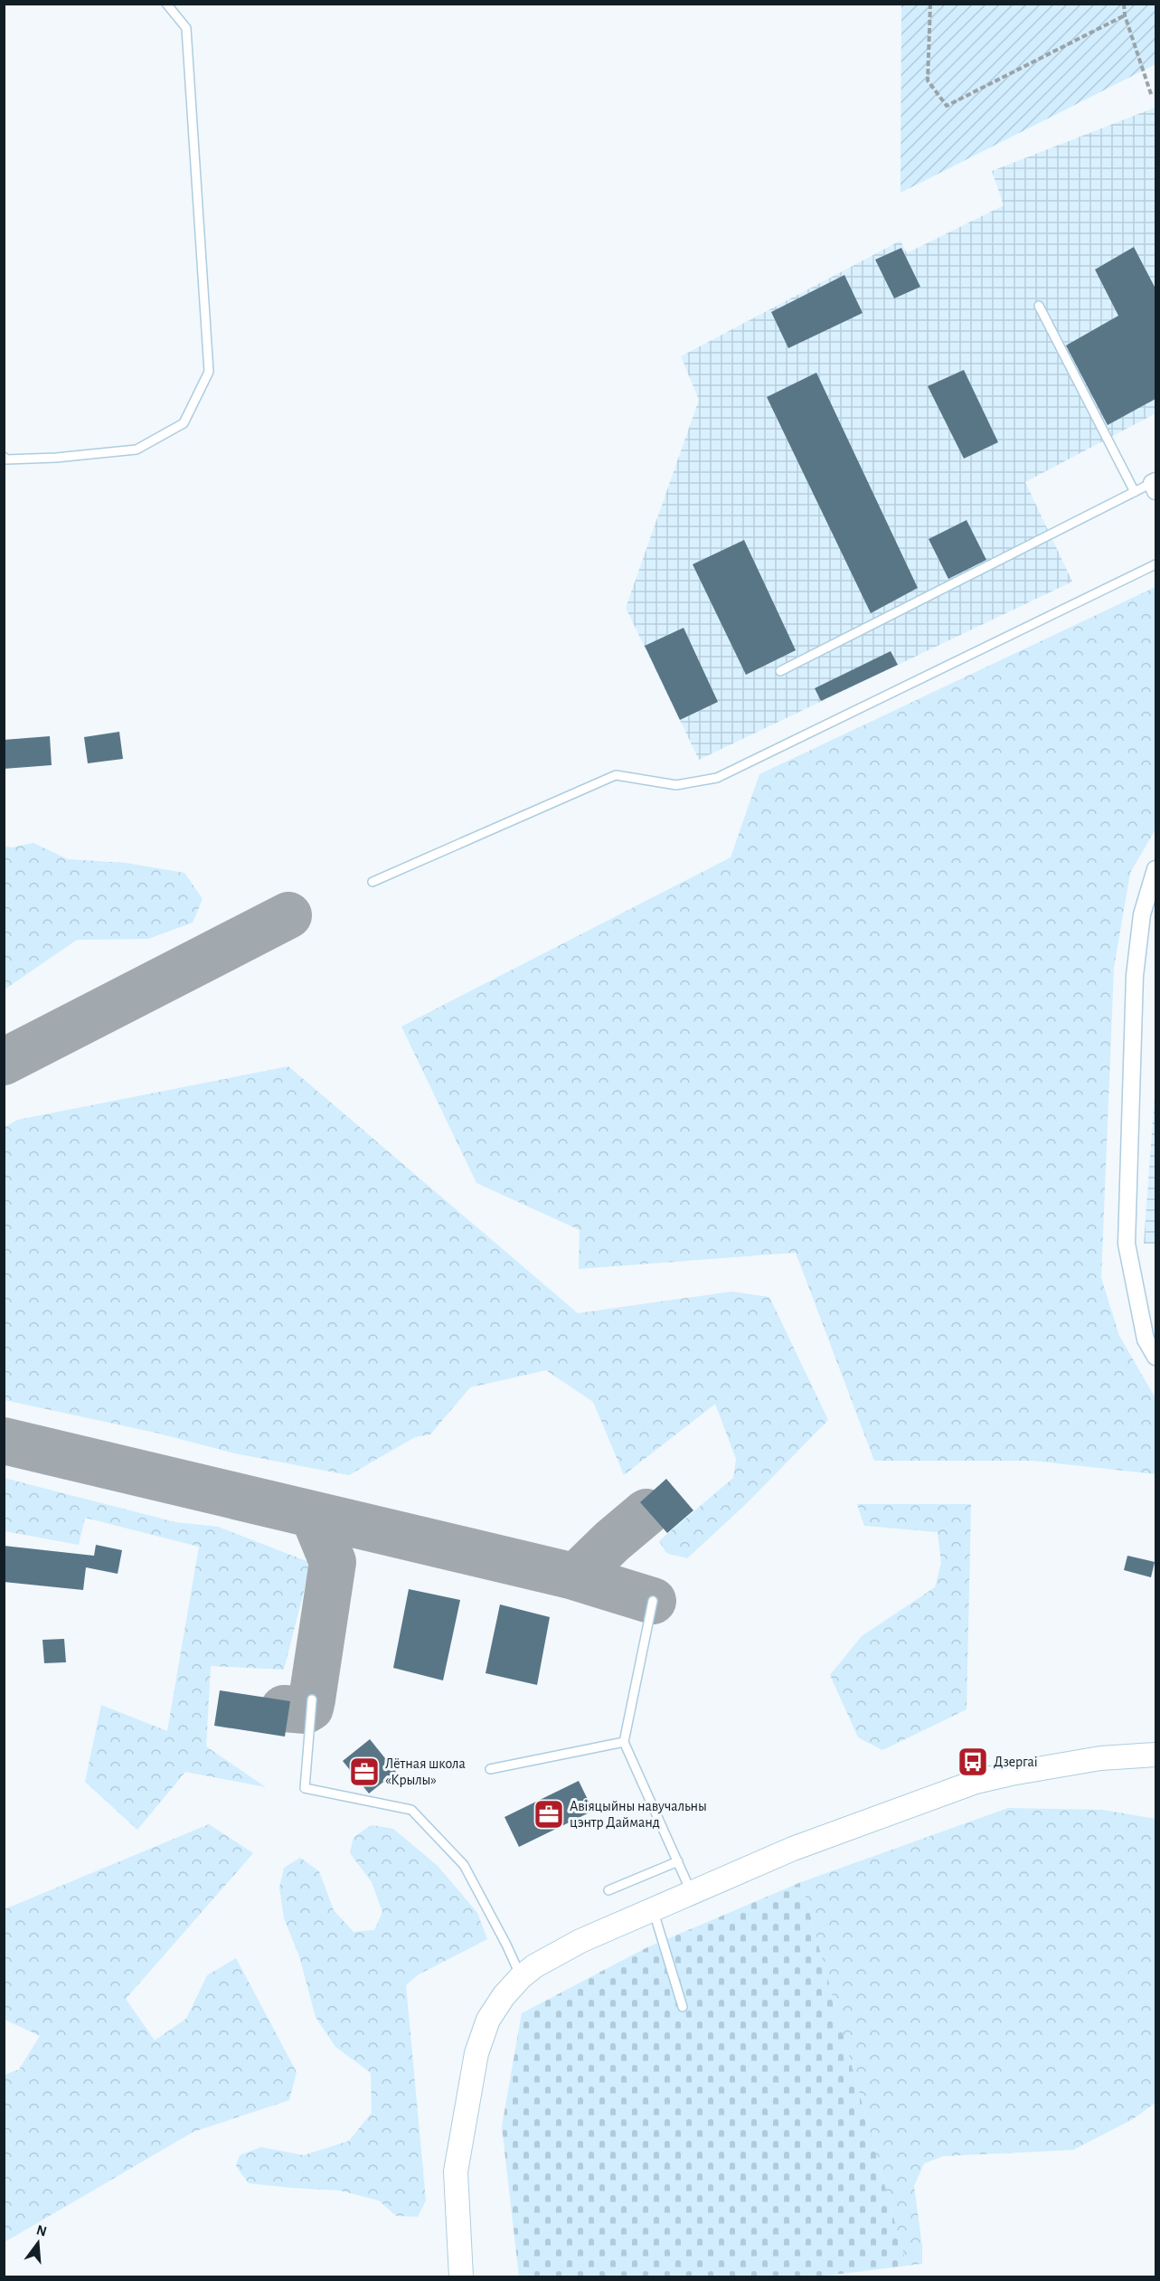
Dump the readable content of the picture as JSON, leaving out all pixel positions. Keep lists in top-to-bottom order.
{
  "places": {
    "bus stop": ["Дзергаі"],
    "office": ["Лётная школа «Крылы»", "Авіяцыйны навучальны цэнтр Дайманд"]
  },
  "north": "top"
}
